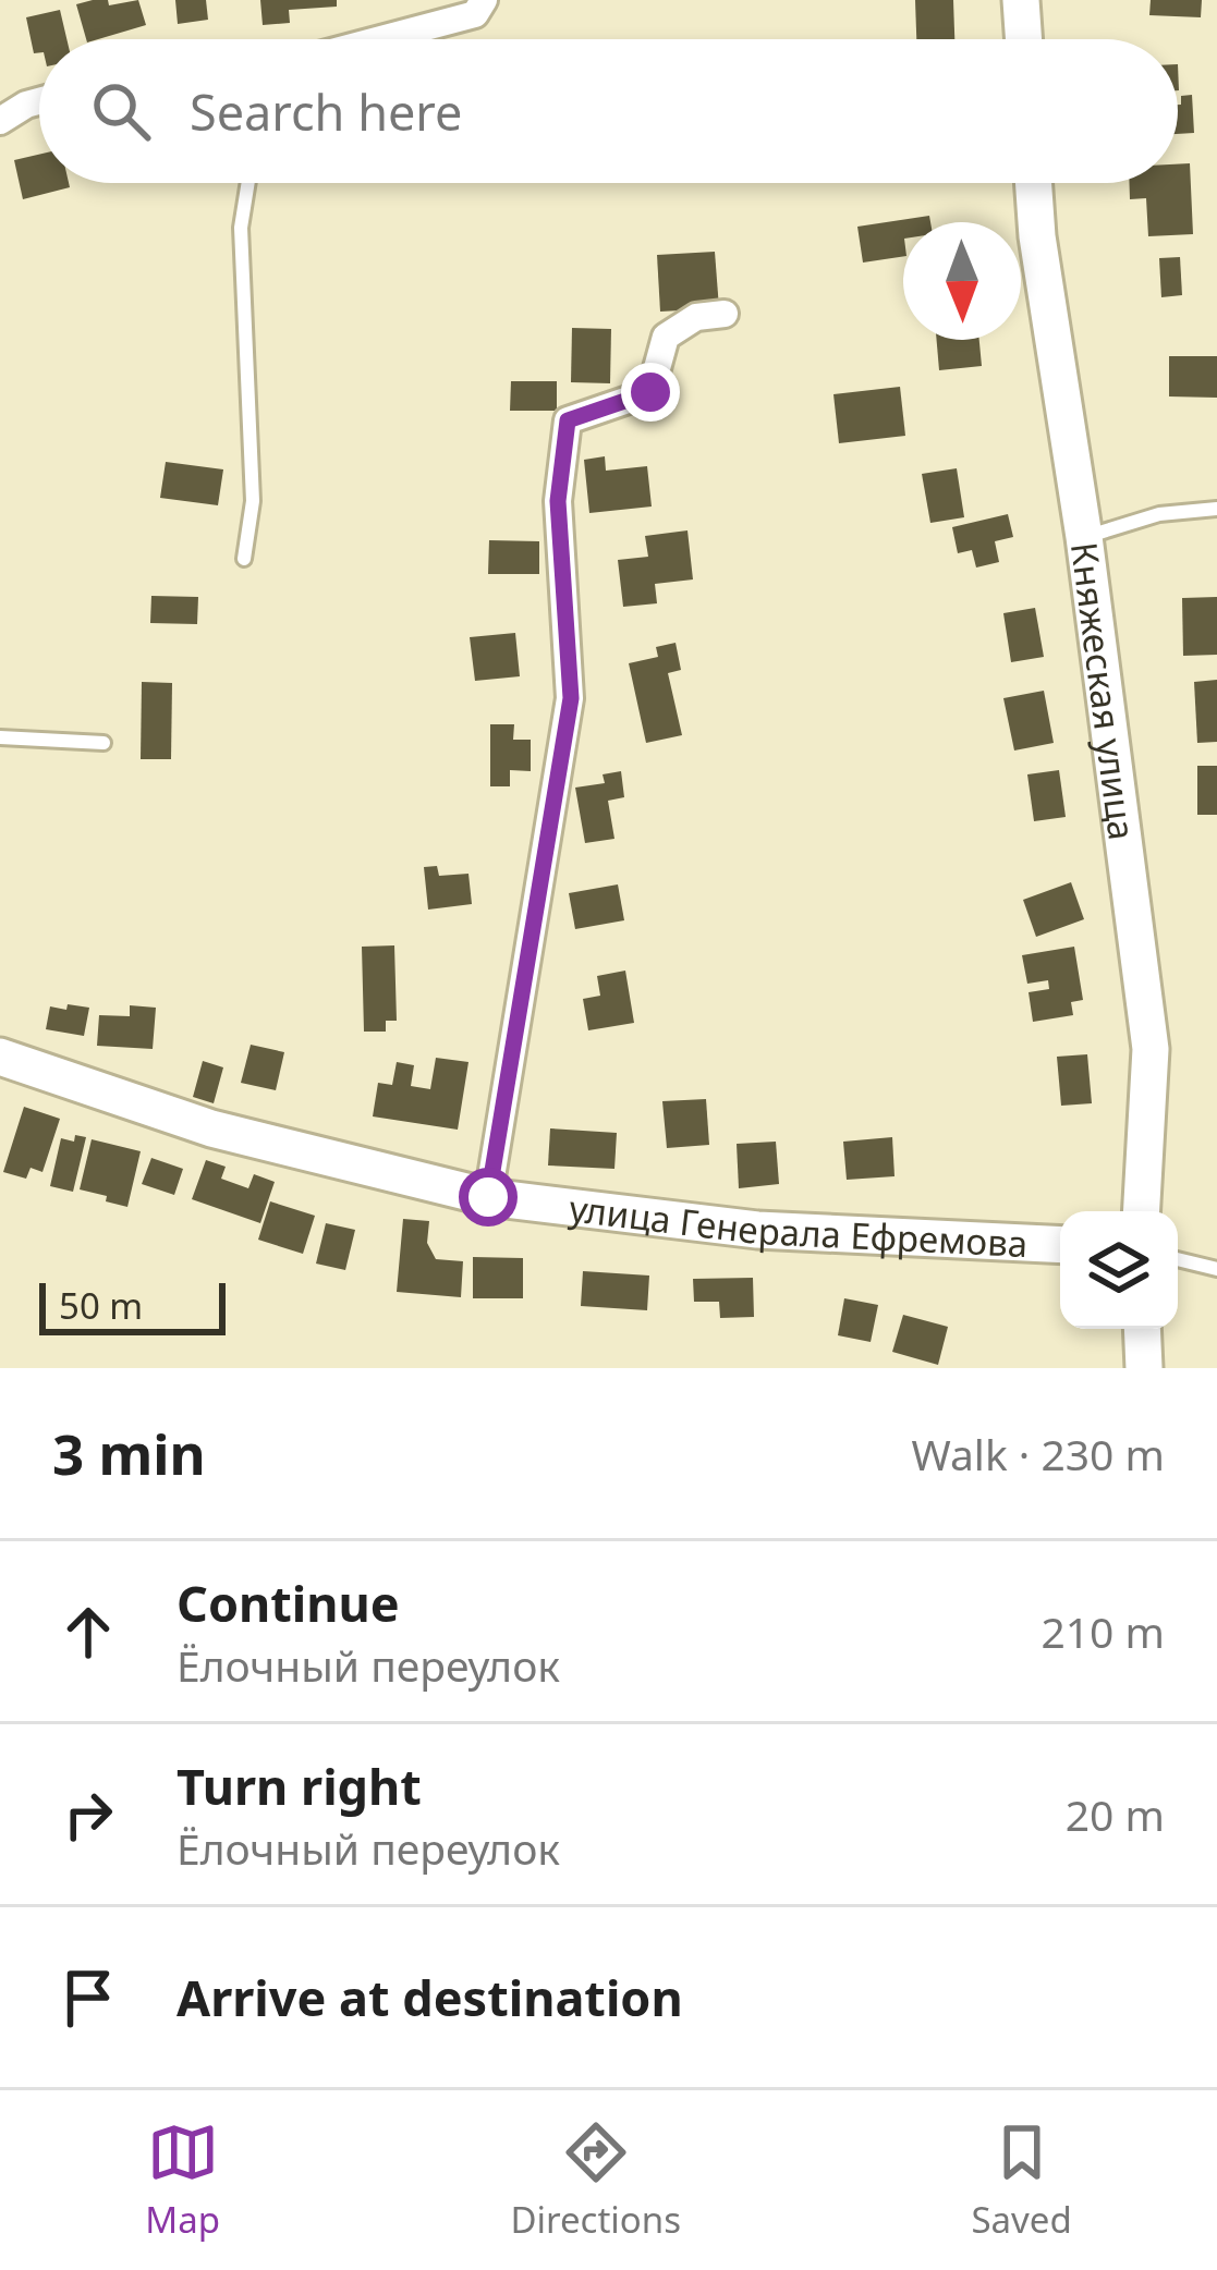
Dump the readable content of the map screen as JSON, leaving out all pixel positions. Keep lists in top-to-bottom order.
{
  "streets": {
    "street": ["Княжеская улица", "улица Генерала Ефремова"]
  },
  "scale_bar": "50 m",
  "north": "bottom",
  "page": {
    "search": "Search here",
    "scale": "50 m",
    "heading": ["3 min", "Walk · 230 m"],
    "list": [
      ["Continue", "Ёлочный переулок", "210 m"],
      ["Turn right", "Ёлочный переулок", "20 m"],
      "Arrive at destination"
    ],
    "nav": ["Map", "Directions", "Saved"]
  }
}
